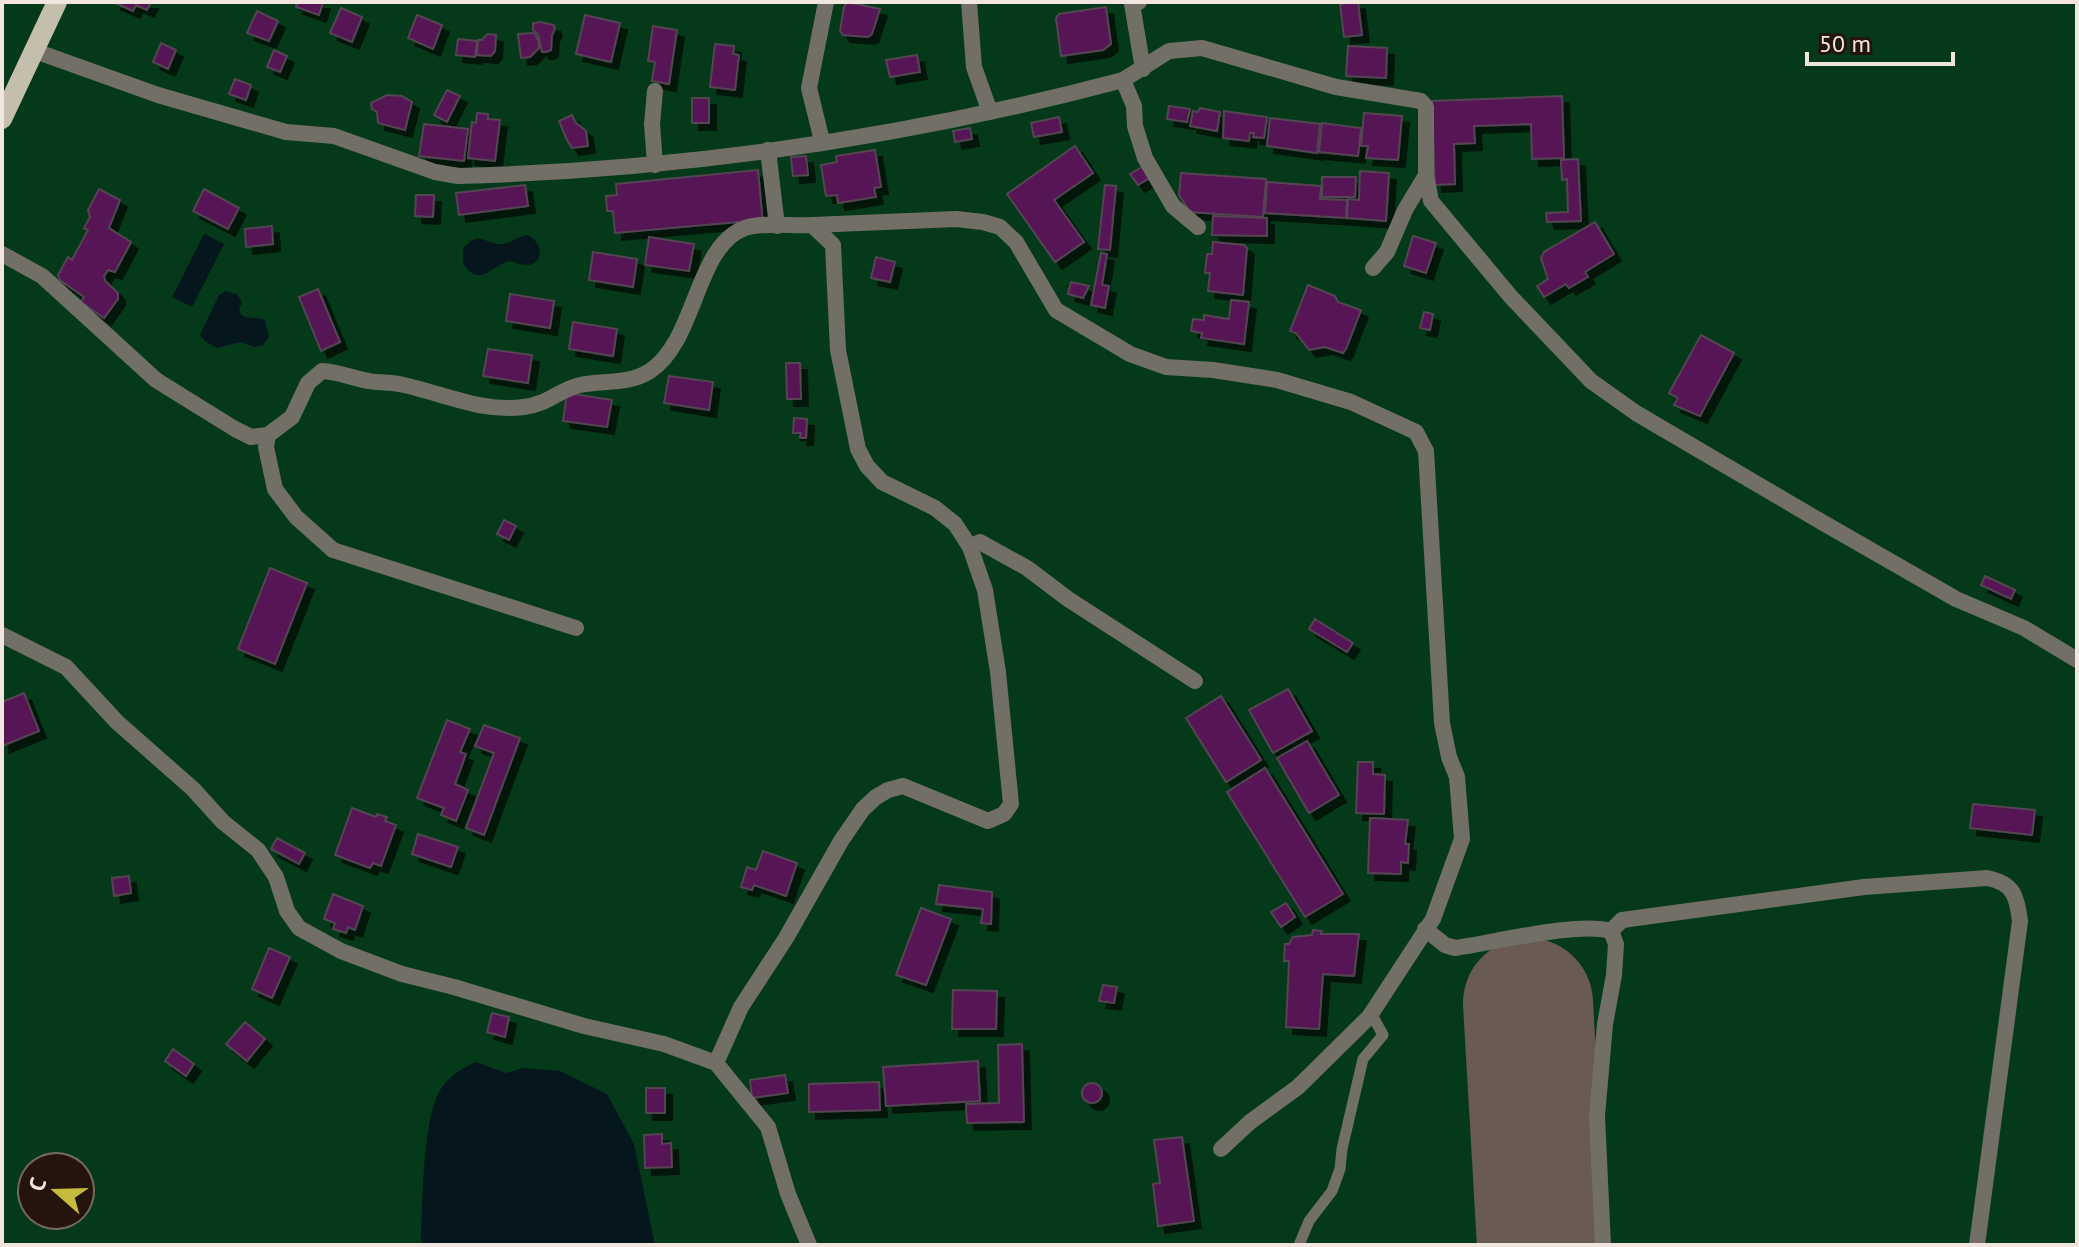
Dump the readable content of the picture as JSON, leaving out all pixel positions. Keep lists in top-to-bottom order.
{
  "scale_bar": "50 m",
  "north": "left"
}
